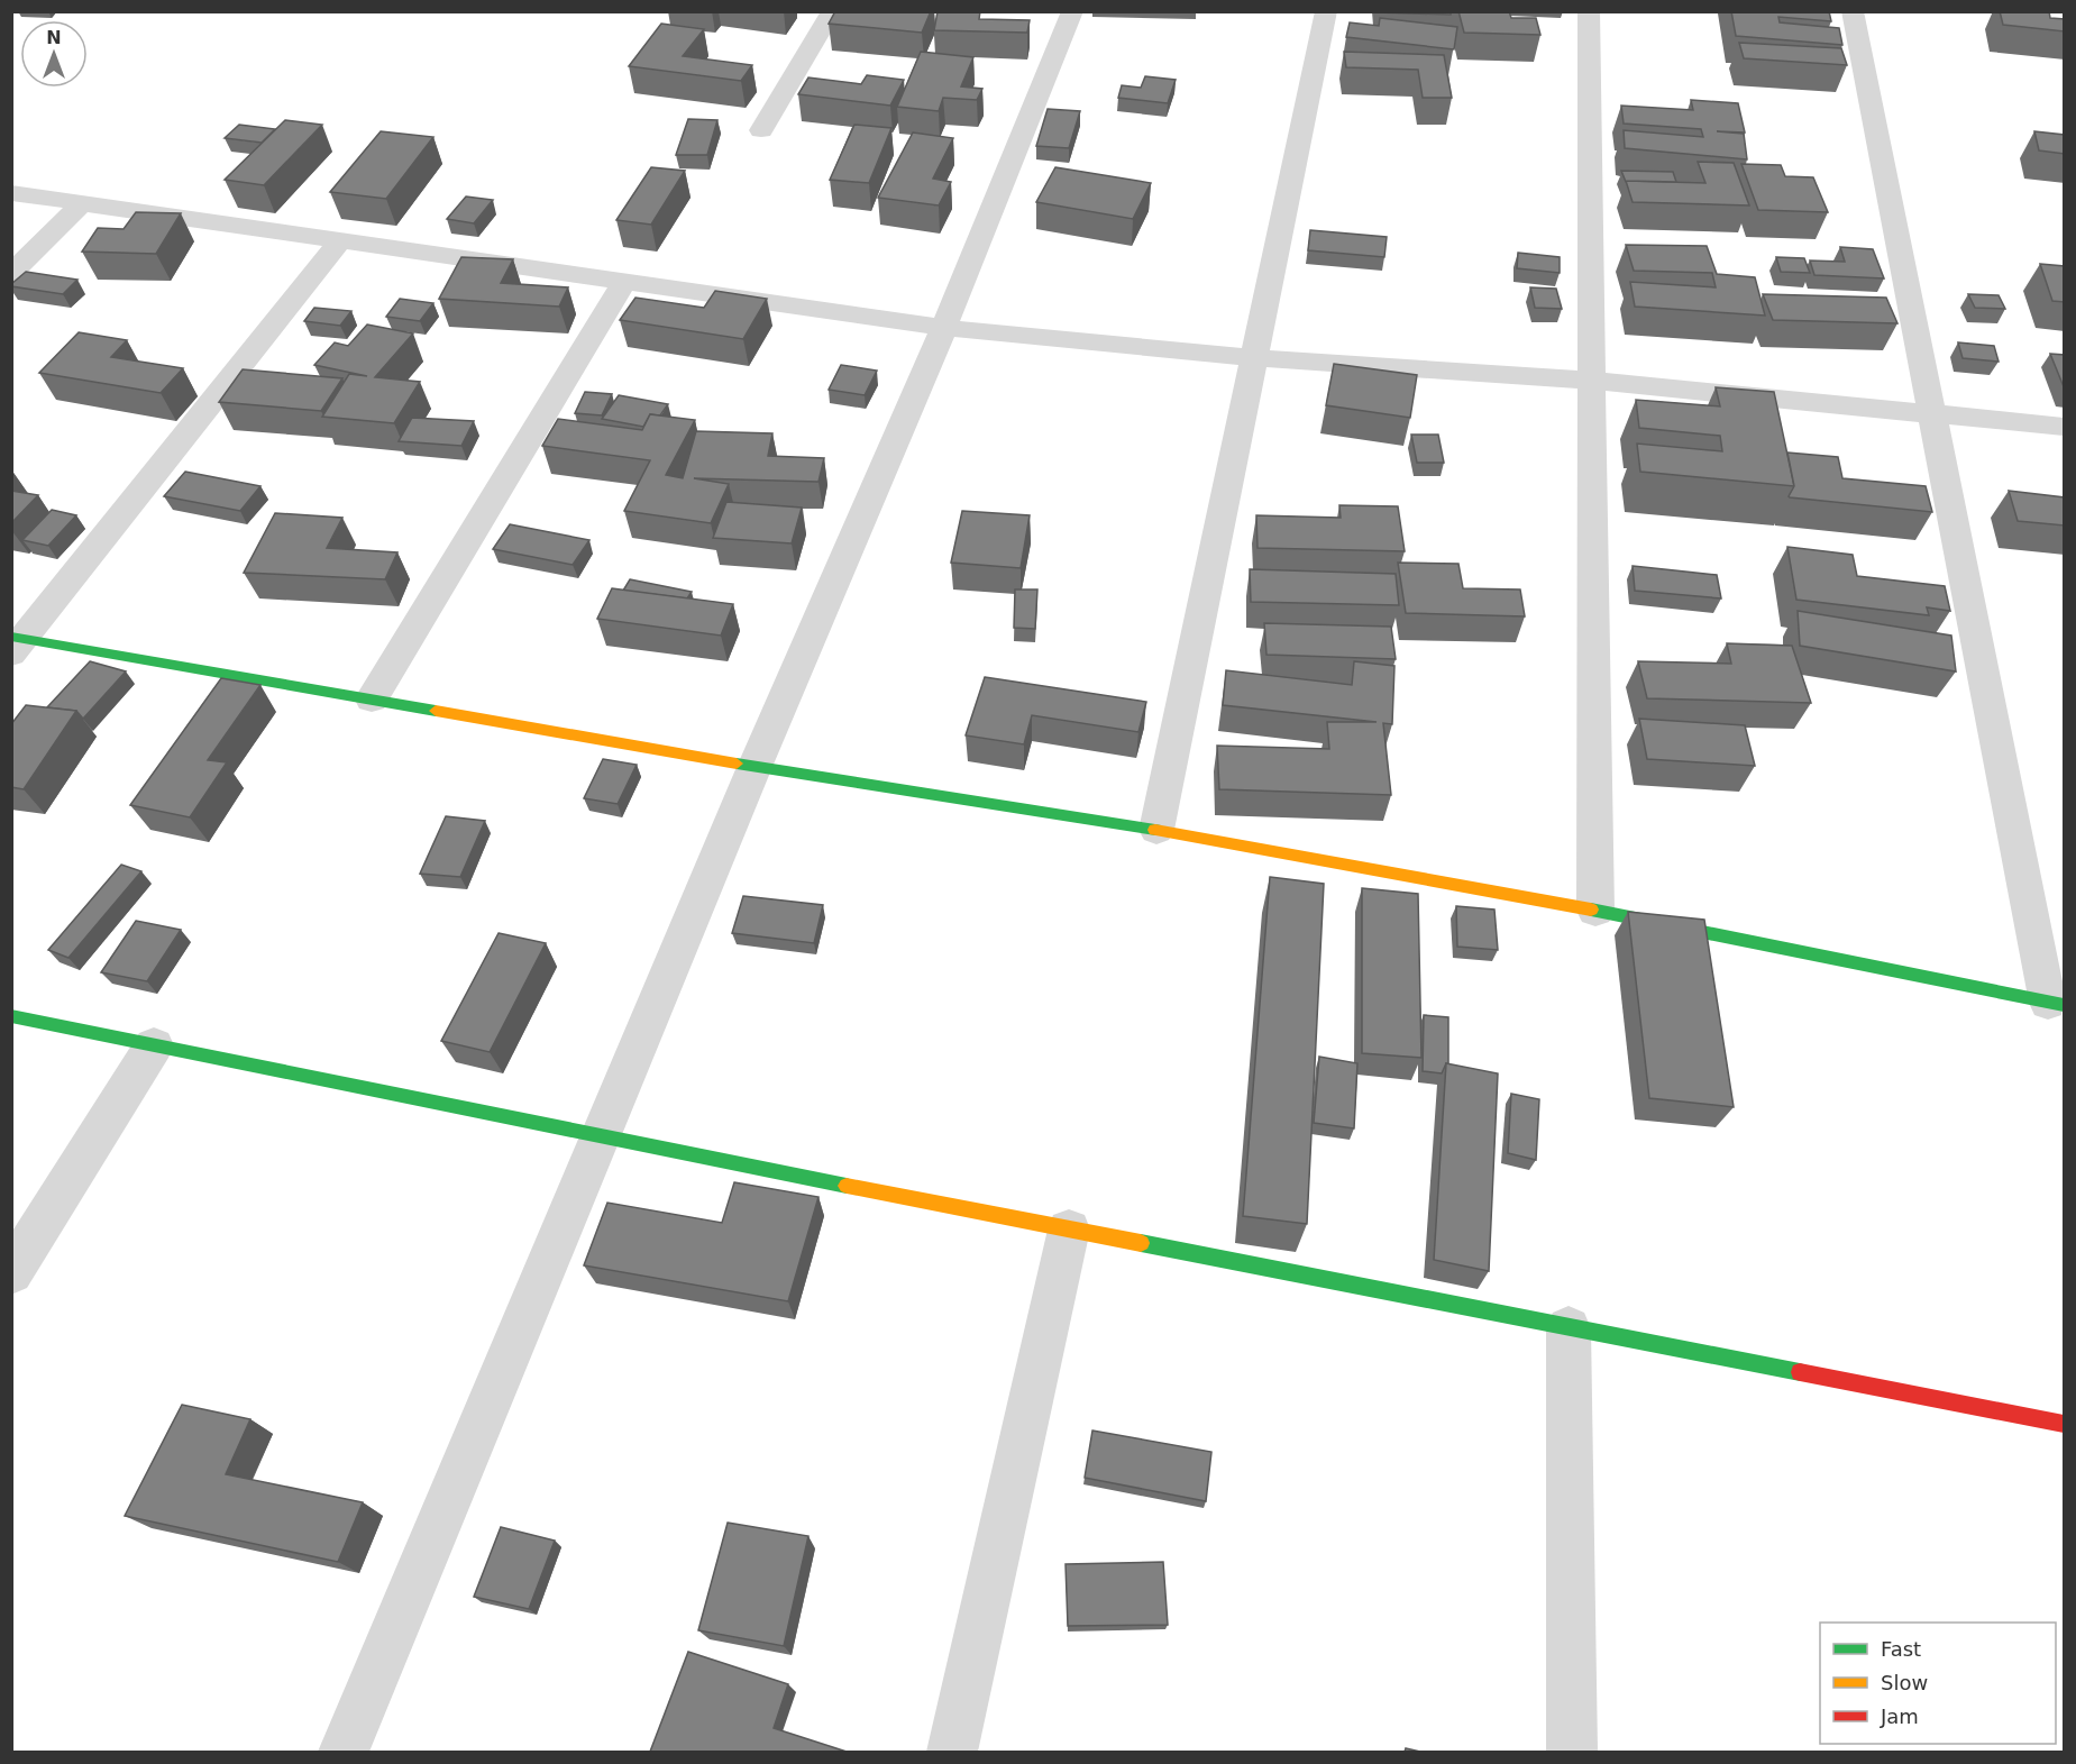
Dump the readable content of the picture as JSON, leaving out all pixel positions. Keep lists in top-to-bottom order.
{
  "legend": ["Fast", "Slow", "Jam"],
  "north": "top"
}
